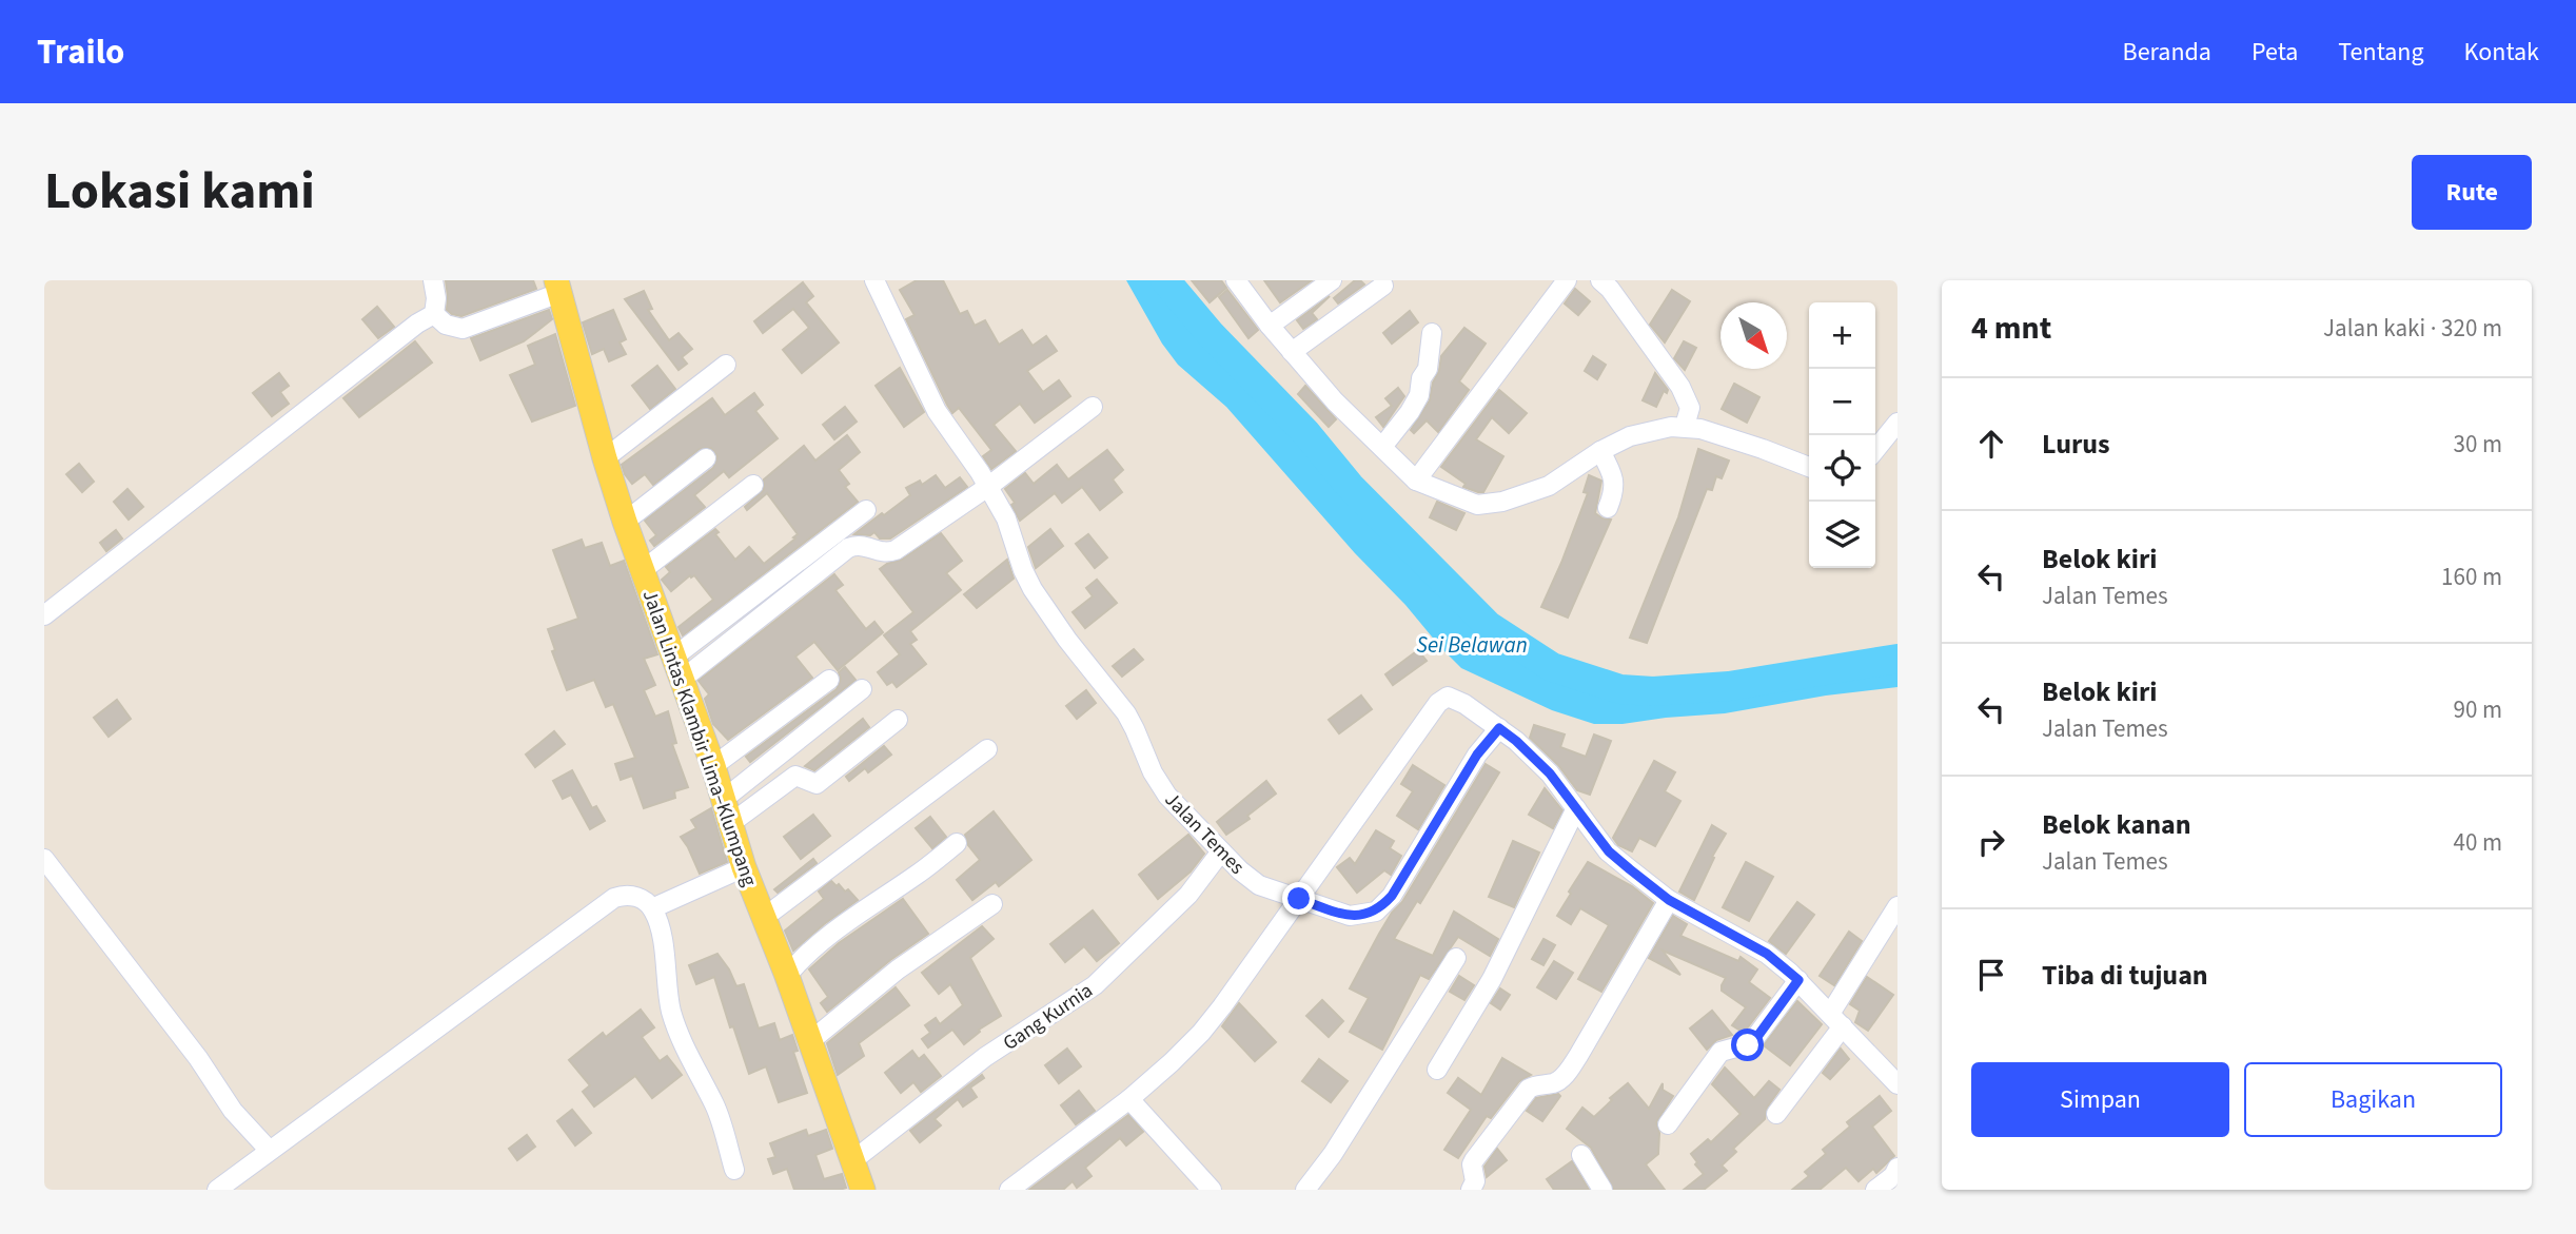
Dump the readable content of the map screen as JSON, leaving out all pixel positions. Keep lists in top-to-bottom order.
{
  "streets": {
    "main road": ["Jalan Lintas Klambir Lima–Klumpang"],
    "street": ["Jalan Temes", "Gang Kurnia"]
  },
  "crossings": [
    ["Jalan Lintas Klambir Lima–Klumpang", "Gang Kurnia"],
    ["Jalan Temes", "Gang Kurnia"]
  ],
  "water": ["Sei Belawan"],
  "north": "bottom right",
  "page": {
    "header": "Trailo",
    "nav": [
      "Beranda",
      "Peta",
      "Tentang",
      "Kontak"
    ],
    "title": "Lokasi kami",
    "buttons": [
      "Rute",
      ["Simpan", "Bagikan"]
    ],
    "heading": ["4 mnt", "Jalan kaki · 320 m"],
    "map_buttons": ["+", "−"],
    "list": [
      ["Lurus", "30 m"],
      ["Belok kiri", "Jalan Temes", "160 m"],
      ["Belok kiri", "Jalan Temes", "90 m"],
      ["Belok kanan", "Jalan Temes", "40 m"],
      "Tiba di tujuan"
    ]
  }
}
